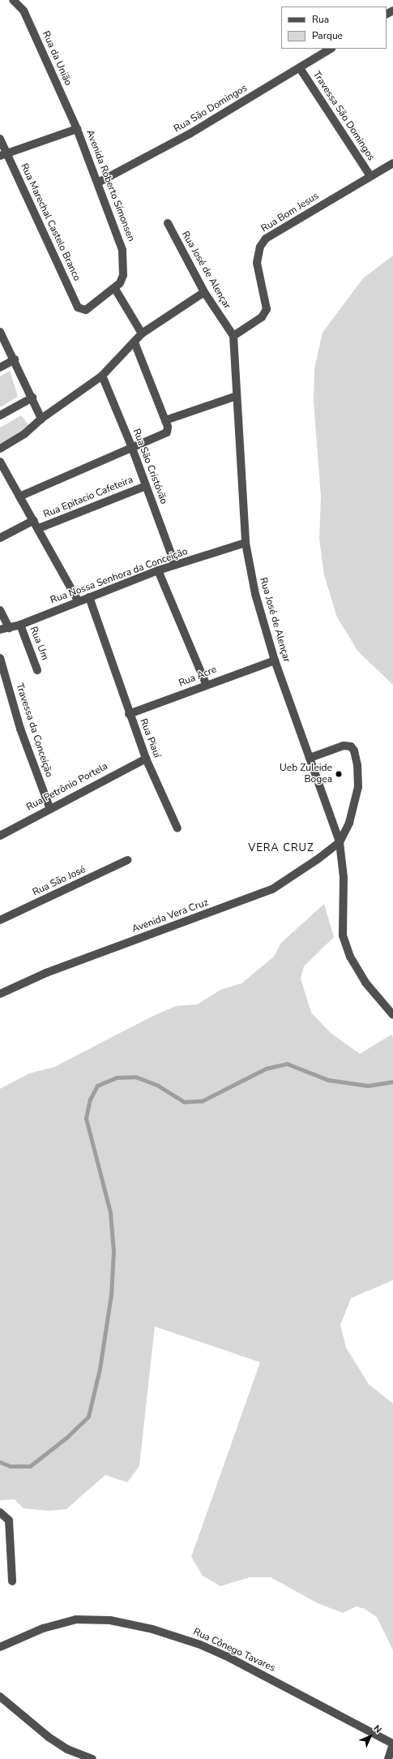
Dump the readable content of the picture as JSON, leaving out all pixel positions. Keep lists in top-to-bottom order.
{
  "streets": {
    "street": [
      "Rua da União",
      "Rua São Domingos",
      "Travessa São Domingos",
      "Avenida Roberto Símonsen",
      "Rua Bom Jesus",
      "Rua Marechal Castelo Branco",
      "Rua José de Alençar",
      "Rua São Cristóvão",
      "Rua Epitacio Cafeteira",
      "Rua Nossa Senhora da Conceição",
      "Rua Um",
      "Rua Acre",
      "Travessa da Conceição",
      "Rua Piauí",
      "Rua Petrônio Portela",
      "Rua São José",
      "Avenida Vera Cruz",
      "Rua Cônego Tavares"
    ]
  },
  "crossings": [
    ["Rua da União", "Avenida Roberto Símonsen"],
    ["Rua São Domingos", "Travessa São Domingos"],
    ["Rua São Domingos", "Avenida Roberto Símonsen"],
    ["Travessa São Domingos", "Rua Bom Jesus"],
    ["Avenida Roberto Símonsen", "Rua Marechal Castelo Branco"],
    ["Rua Bom Jesus", "Rua José de Alençar"],
    ["Rua José de Alençar", "Rua Nossa Senhora da Conceição"],
    ["Rua José de Alençar", "Rua Acre"],
    ["Rua José de Alençar", "Avenida Vera Cruz"],
    ["Rua São Cristóvão", "Rua Epitacio Cafeteira"],
    ["Rua São Cristóvão", "Rua Nossa Senhora da Conceição"],
    ["Rua Nossa Senhora da Conceição", "Rua Um"],
    ["Rua Nossa Senhora da Conceição", "Rua Piauí"],
    ["Rua Acre", "Rua Piauí"],
    ["Travessa da Conceição", "Rua Petrônio Portela"],
    ["Rua Piauí", "Rua Petrônio Portela"]
  ],
  "districts": ["VERA CRUZ"],
  "places": ["Ueb Zuleide Bogea"],
  "legend": ["Rua", "Parque"],
  "north": "top right"
}
